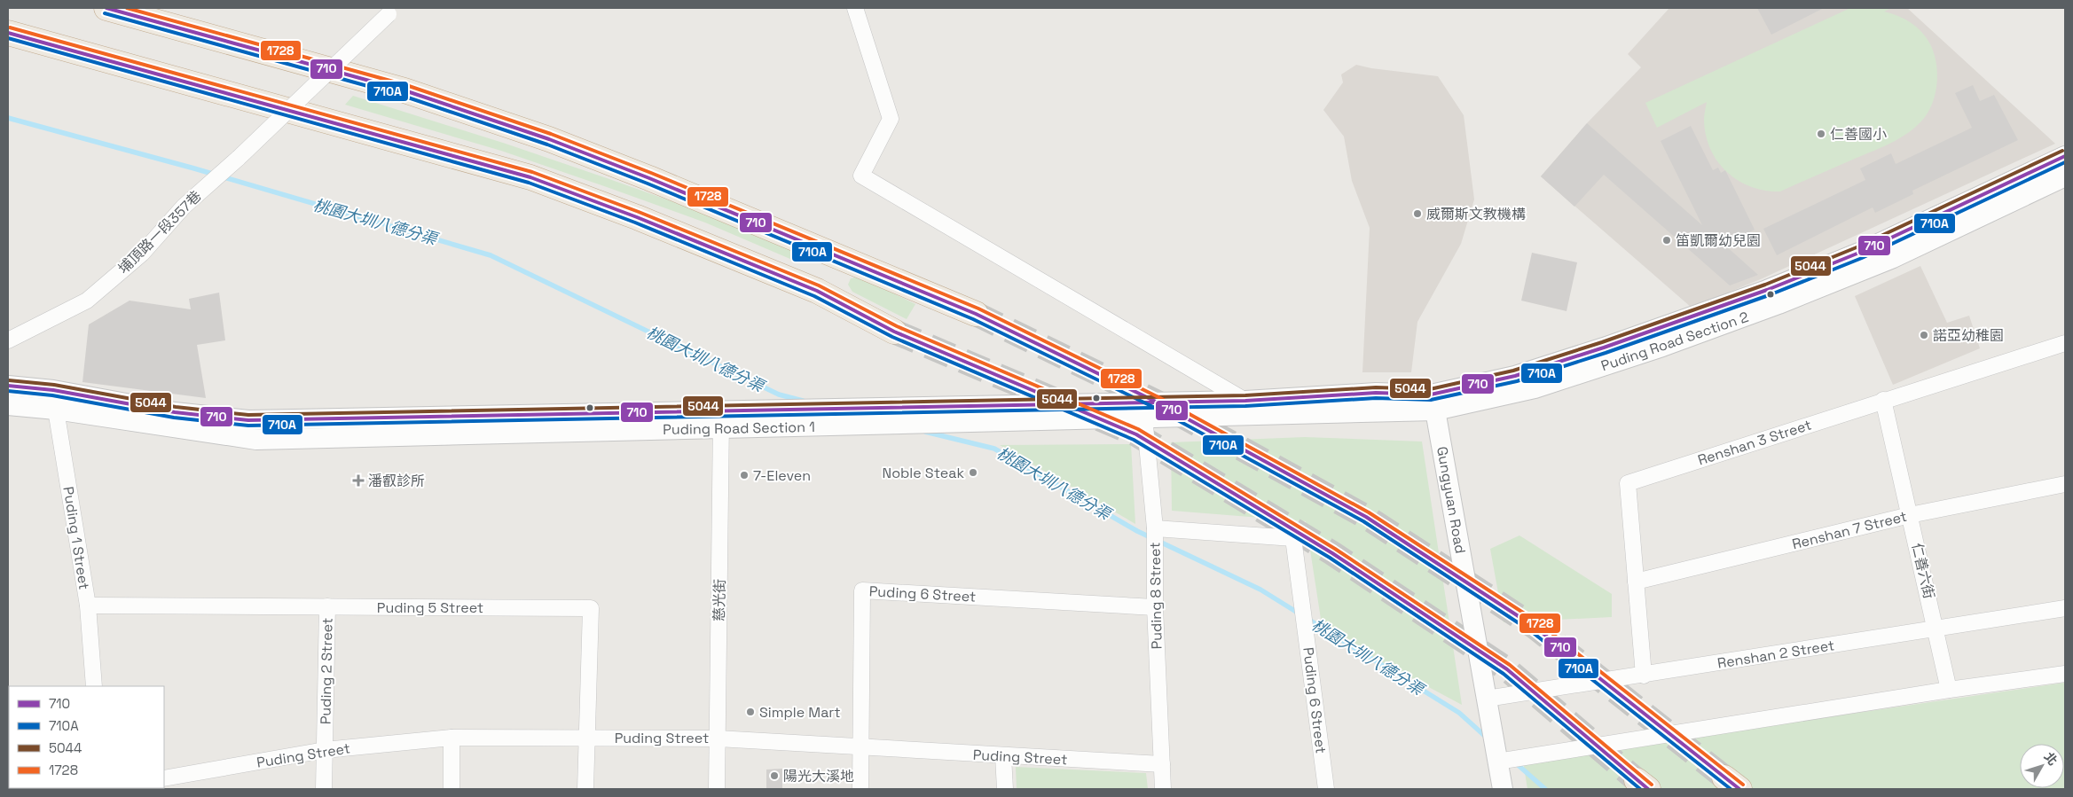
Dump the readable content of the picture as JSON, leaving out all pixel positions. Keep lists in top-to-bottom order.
{
  "streets": {
    "street": [
      "埔頂路一段357巷",
      "Puding Road Section 2",
      "Puding Road Section 1",
      "Renshan 3 Street",
      "Gungyuan Road",
      "Renshan 7 Street",
      "Puding 1 Street",
      "仁善六街",
      "Puding 6 Street",
      "Puding 8 Street",
      "慈光街",
      "Puding 5 Street",
      "Renshan 2 Street",
      "Puding 2 Street",
      "Puding Street"
    ]
  },
  "crossings": [
    ["Puding Road Section 2", "Puding Road Section 1"],
    ["Puding Road Section 2", "Gungyuan Road"],
    ["Puding Road Section 1", "Puding 1 Street"],
    ["Puding Road Section 1", "Puding 8 Street"],
    ["Puding Road Section 1", "慈光街"],
    ["Renshan 3 Street", "Renshan 7 Street"],
    ["Renshan 3 Street", "仁善六街"],
    ["Renshan 3 Street", "Renshan 2 Street"],
    ["Gungyuan Road", "Renshan 2 Street"],
    ["Renshan 7 Street", "仁善六街"],
    ["Puding 1 Street", "Puding 5 Street"],
    ["仁善六街", "Renshan 2 Street"],
    ["Puding 6 Street", "Puding 8 Street"],
    ["Puding 6 Street", "Puding Street"],
    ["Puding 8 Street", "Puding Street"],
    ["慈光街", "Puding Street"],
    ["Puding 5 Street", "Puding 2 Street"],
    ["Puding 5 Street", "Puding Street"],
    ["Puding 2 Street", "Puding Street"]
  ],
  "water": ["桃園大圳八德分渠"],
  "places": {
    "other": [
      "仁善國小",
      "威爾斯文教機構",
      "笛凱爾幼兒園",
      "諾亞幼稚園",
      "Noble Steak",
      "7-Eleven",
      "Simple Mart",
      "陽光大溪地"
    ],
    "health": ["潘叡診所"]
  },
  "lines": [
    "transit line 710",
    "transit line 1728",
    "transit line 710A",
    "transit line 5044"
  ],
  "legend": [
    "710",
    "710A",
    "5044",
    "1728"
  ],
  "north": "top right"
}
